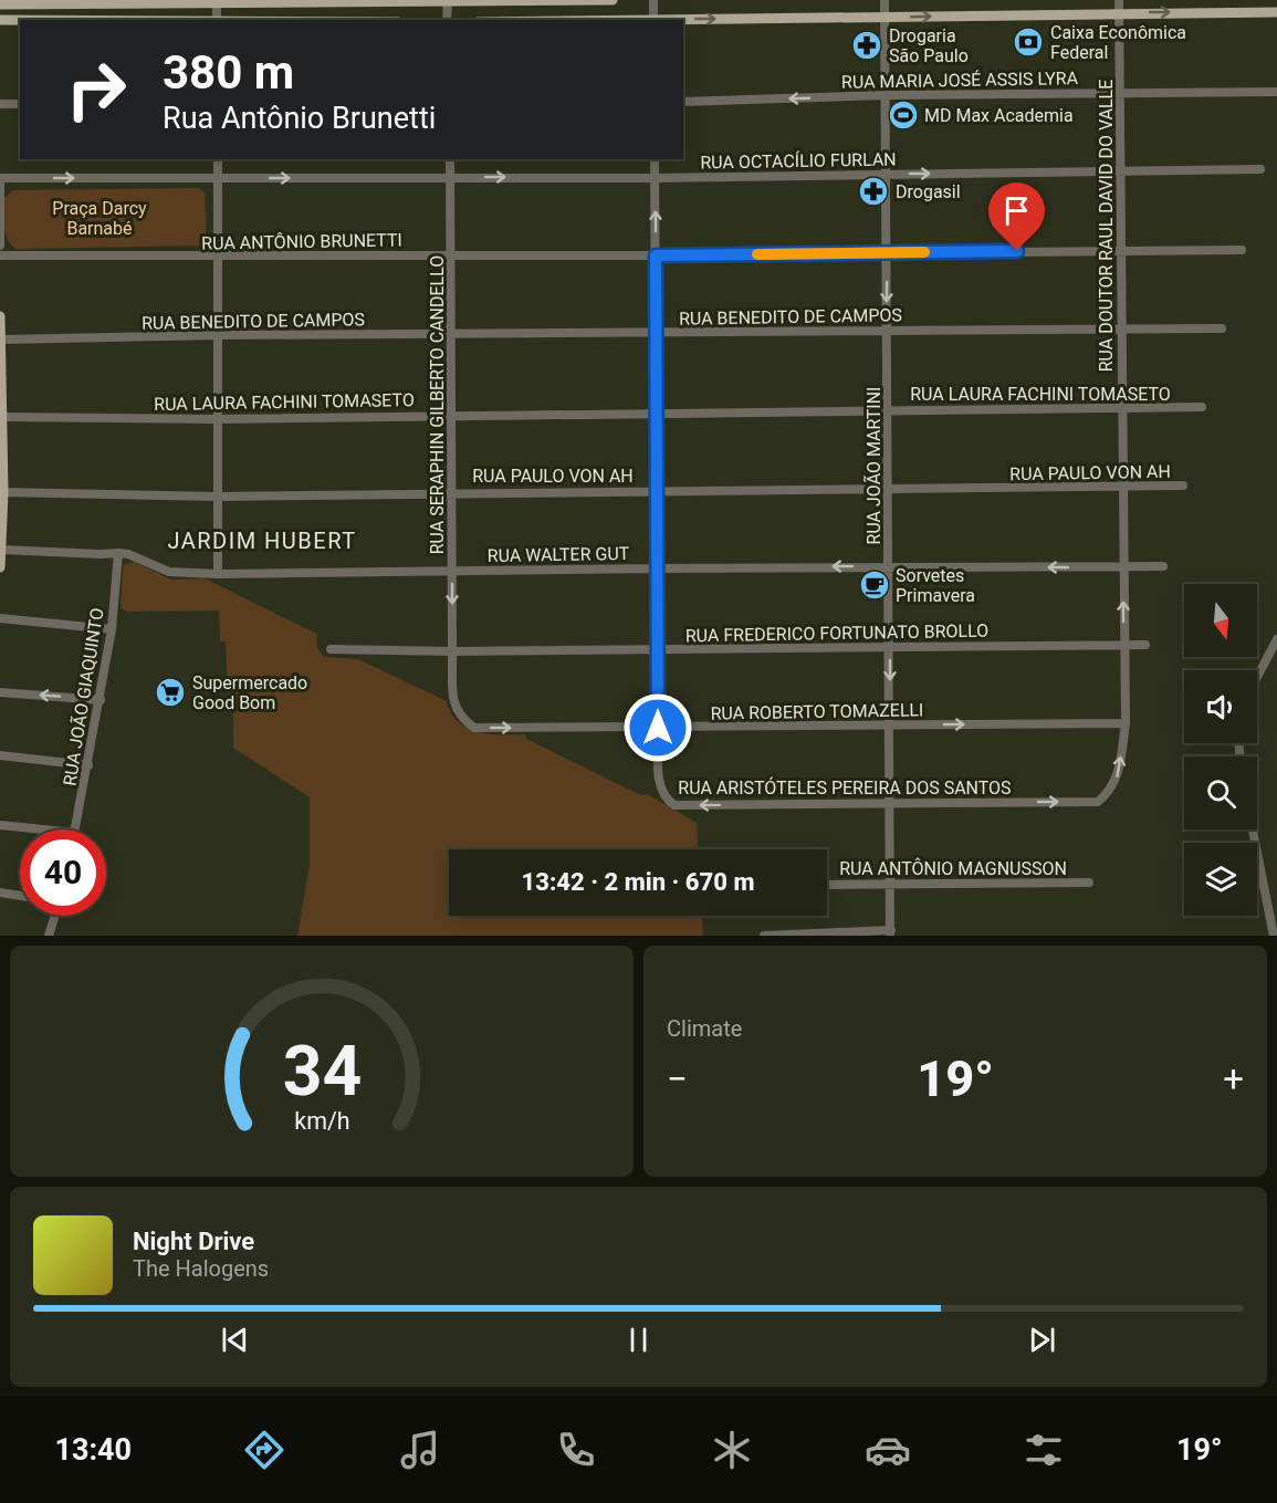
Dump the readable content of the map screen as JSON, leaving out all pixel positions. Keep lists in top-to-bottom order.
{
  "streets": {
    "street": [
      "RUA MARIA JOSÉ ASSIS LYRA",
      "RUA OCTACÍLIO FURLAN",
      "RUA DOUTOR RAUL DAVID DO VALLE",
      "RUA ANTÔNIO BRUNETTI",
      "RUA BENEDITO DE CAMPOS",
      "RUA LAURA FACHINI TOMASETO",
      "RUA SERAPHIN GILBERTO CANDELLO",
      "RUA JOÃO MARTINI",
      "RUA PAULO VON AH",
      "RUA WALTER GUT",
      "RUA FREDERICO FORTUNATO BROLLO",
      "RUA JOÃO GIAQUINTO",
      "RUA ROBERTO TOMAZELLI",
      "RUA ARISTÓTELES PEREIRA DOS SANTOS",
      "RUA ANTÔNIO MAGNUSSON"
    ]
  },
  "crossings": [
    ["RUA MARIA JOSÉ ASSIS LYRA", "RUA DOUTOR RAUL DAVID DO VALLE"],
    ["RUA MARIA JOSÉ ASSIS LYRA", "RUA JOÃO MARTINI"],
    ["RUA OCTACÍLIO FURLAN", "RUA DOUTOR RAUL DAVID DO VALLE"],
    ["RUA OCTACÍLIO FURLAN", "RUA SERAPHIN GILBERTO CANDELLO"],
    ["RUA OCTACÍLIO FURLAN", "RUA JOÃO MARTINI"],
    ["RUA OCTACÍLIO FURLAN", "RUA ARISTÓTELES PEREIRA DOS SANTOS"],
    ["RUA DOUTOR RAUL DAVID DO VALLE", "RUA ANTÔNIO BRUNETTI"],
    ["RUA DOUTOR RAUL DAVID DO VALLE", "RUA BENEDITO DE CAMPOS"],
    ["RUA DOUTOR RAUL DAVID DO VALLE", "RUA LAURA FACHINI TOMASETO"],
    ["RUA DOUTOR RAUL DAVID DO VALLE", "RUA PAULO VON AH"],
    ["RUA DOUTOR RAUL DAVID DO VALLE", "RUA WALTER GUT"],
    ["RUA DOUTOR RAUL DAVID DO VALLE", "RUA FREDERICO FORTUNATO BROLLO"],
    ["RUA DOUTOR RAUL DAVID DO VALLE", "RUA ROBERTO TOMAZELLI"],
    ["RUA DOUTOR RAUL DAVID DO VALLE", "RUA ARISTÓTELES PEREIRA DOS SANTOS"],
    ["RUA ANTÔNIO BRUNETTI", "RUA SERAPHIN GILBERTO CANDELLO"],
    ["RUA ANTÔNIO BRUNETTI", "RUA JOÃO MARTINI"],
    ["RUA ANTÔNIO BRUNETTI", "RUA ARISTÓTELES PEREIRA DOS SANTOS"],
    ["RUA BENEDITO DE CAMPOS", "RUA SERAPHIN GILBERTO CANDELLO"],
    ["RUA BENEDITO DE CAMPOS", "RUA JOÃO MARTINI"],
    ["RUA BENEDITO DE CAMPOS", "RUA ARISTÓTELES PEREIRA DOS SANTOS"],
    ["RUA LAURA FACHINI TOMASETO", "RUA SERAPHIN GILBERTO CANDELLO"],
    ["RUA LAURA FACHINI TOMASETO", "RUA JOÃO MARTINI"],
    ["RUA LAURA FACHINI TOMASETO", "RUA ARISTÓTELES PEREIRA DOS SANTOS"],
    ["RUA SERAPHIN GILBERTO CANDELLO", "RUA PAULO VON AH"],
    ["RUA SERAPHIN GILBERTO CANDELLO", "RUA WALTER GUT"],
    ["RUA SERAPHIN GILBERTO CANDELLO", "RUA FREDERICO FORTUNATO BROLLO"],
    ["RUA SERAPHIN GILBERTO CANDELLO", "RUA ROBERTO TOMAZELLI"],
    ["RUA JOÃO MARTINI", "RUA PAULO VON AH"],
    ["RUA JOÃO MARTINI", "RUA WALTER GUT"],
    ["RUA JOÃO MARTINI", "RUA FREDERICO FORTUNATO BROLLO"],
    ["RUA JOÃO MARTINI", "RUA ROBERTO TOMAZELLI"],
    ["RUA JOÃO MARTINI", "RUA ARISTÓTELES PEREIRA DOS SANTOS"],
    ["RUA JOÃO MARTINI", "RUA ANTÔNIO MAGNUSSON"],
    ["RUA PAULO VON AH", "RUA ARISTÓTELES PEREIRA DOS SANTOS"],
    ["RUA WALTER GUT", "RUA JOÃO GIAQUINTO"],
    ["RUA WALTER GUT", "RUA ARISTÓTELES PEREIRA DOS SANTOS"],
    ["RUA FREDERICO FORTUNATO BROLLO", "RUA ROBERTO TOMAZELLI"],
    ["RUA FREDERICO FORTUNATO BROLLO", "RUA ARISTÓTELES PEREIRA DOS SANTOS"],
    ["RUA ROBERTO TOMAZELLI", "RUA ARISTÓTELES PEREIRA DOS SANTOS"]
  ],
  "one_way": ["RUA OCTACÍLIO FURLAN", "RUA WALTER GUT", "RUA ROBERTO TOMAZELLI"],
  "districts": ["JARDIM HUBERT"],
  "parks": ["Praça Darcy Barnabé"],
  "places": {
    "bank": ["Caixa Econômica Federal"],
    "pharmacy": ["Drogaria São Paulo", "Drogasil"],
    "sports": ["MD Max Academia"],
    "cafe": ["Sorvetes Primavera"],
    "supermarket": ["Supermercado Good Bom"]
  },
  "north": "bottom",
  "page": {
    "turn": ["380 m", "Rua Antônio Brunetti"],
    "limit": "40",
    "trip": "13:42 · 2 min · 670 m",
    "tile": "Climate",
    "heat": ["−", "19°", "+"],
    "song": ["Night Drive", "The Halogens"],
    "tabs": ["13:40", "19°"],
    "gauge": ["34", "km/h"]
  }
}
